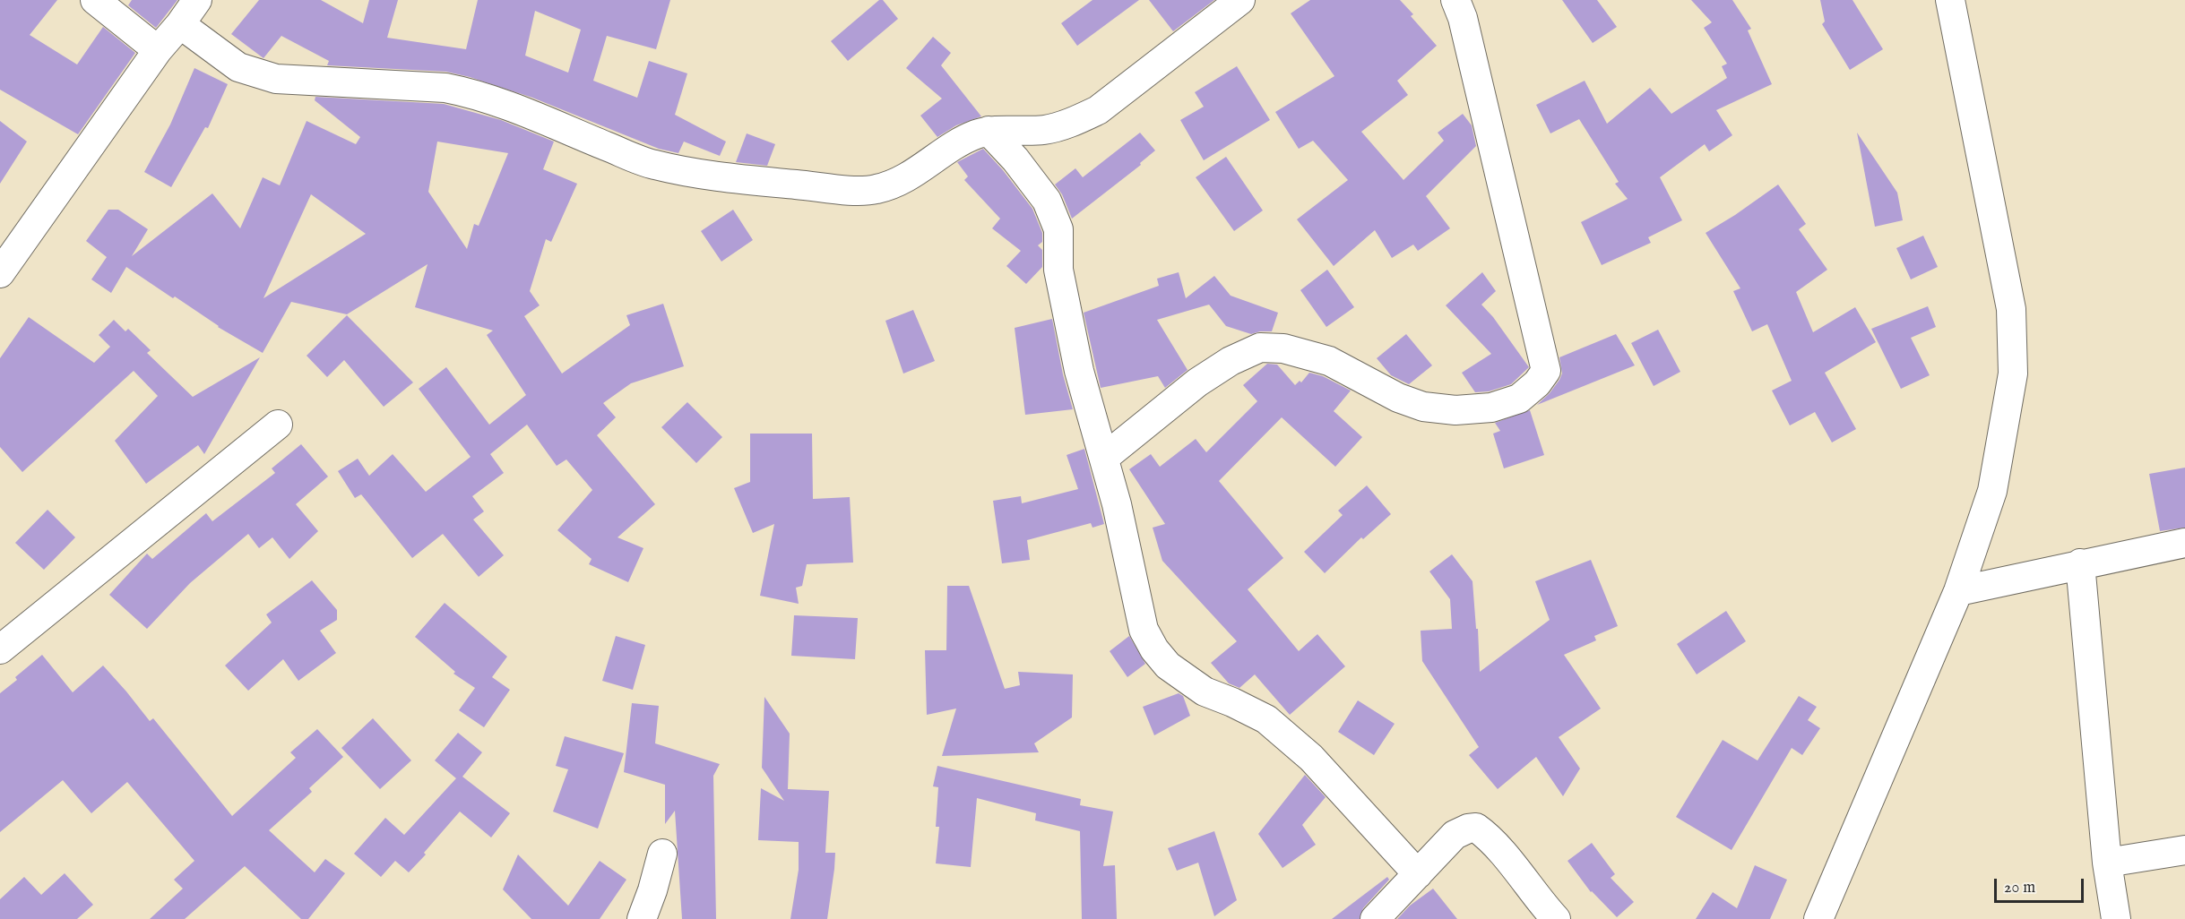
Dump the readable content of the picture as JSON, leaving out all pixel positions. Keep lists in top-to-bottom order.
{
  "scale_bar": "20 m"
}
